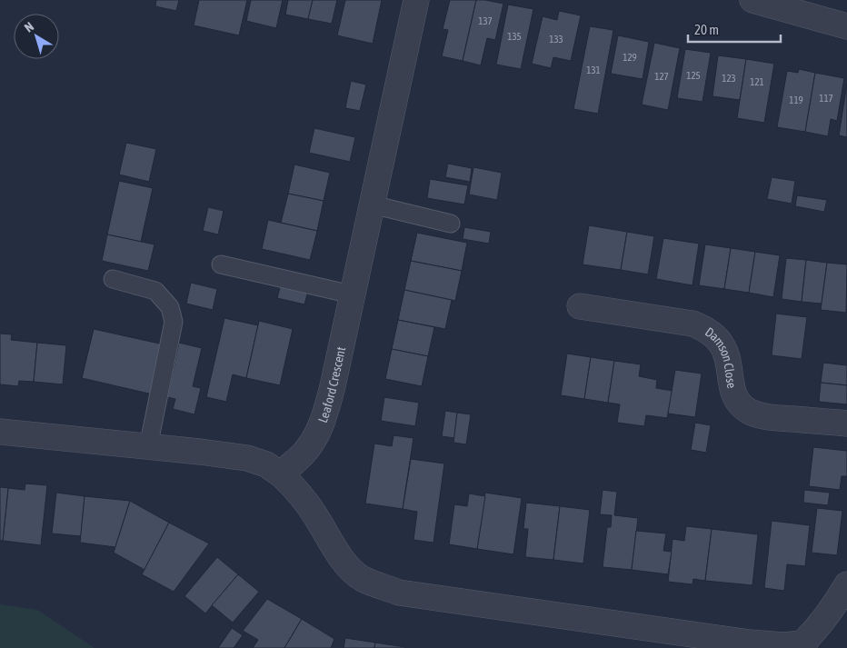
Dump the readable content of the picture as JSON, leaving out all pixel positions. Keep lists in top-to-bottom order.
{
  "streets": {
    "street": ["Damson Close", "Leaford Crescent"]
  },
  "house_numbers": [
    "137",
    "135",
    "133",
    "129",
    "131",
    "125",
    "127",
    "123",
    "121",
    "117",
    "119"
  ],
  "scale_bar": "20 m",
  "north": "top left"
}
